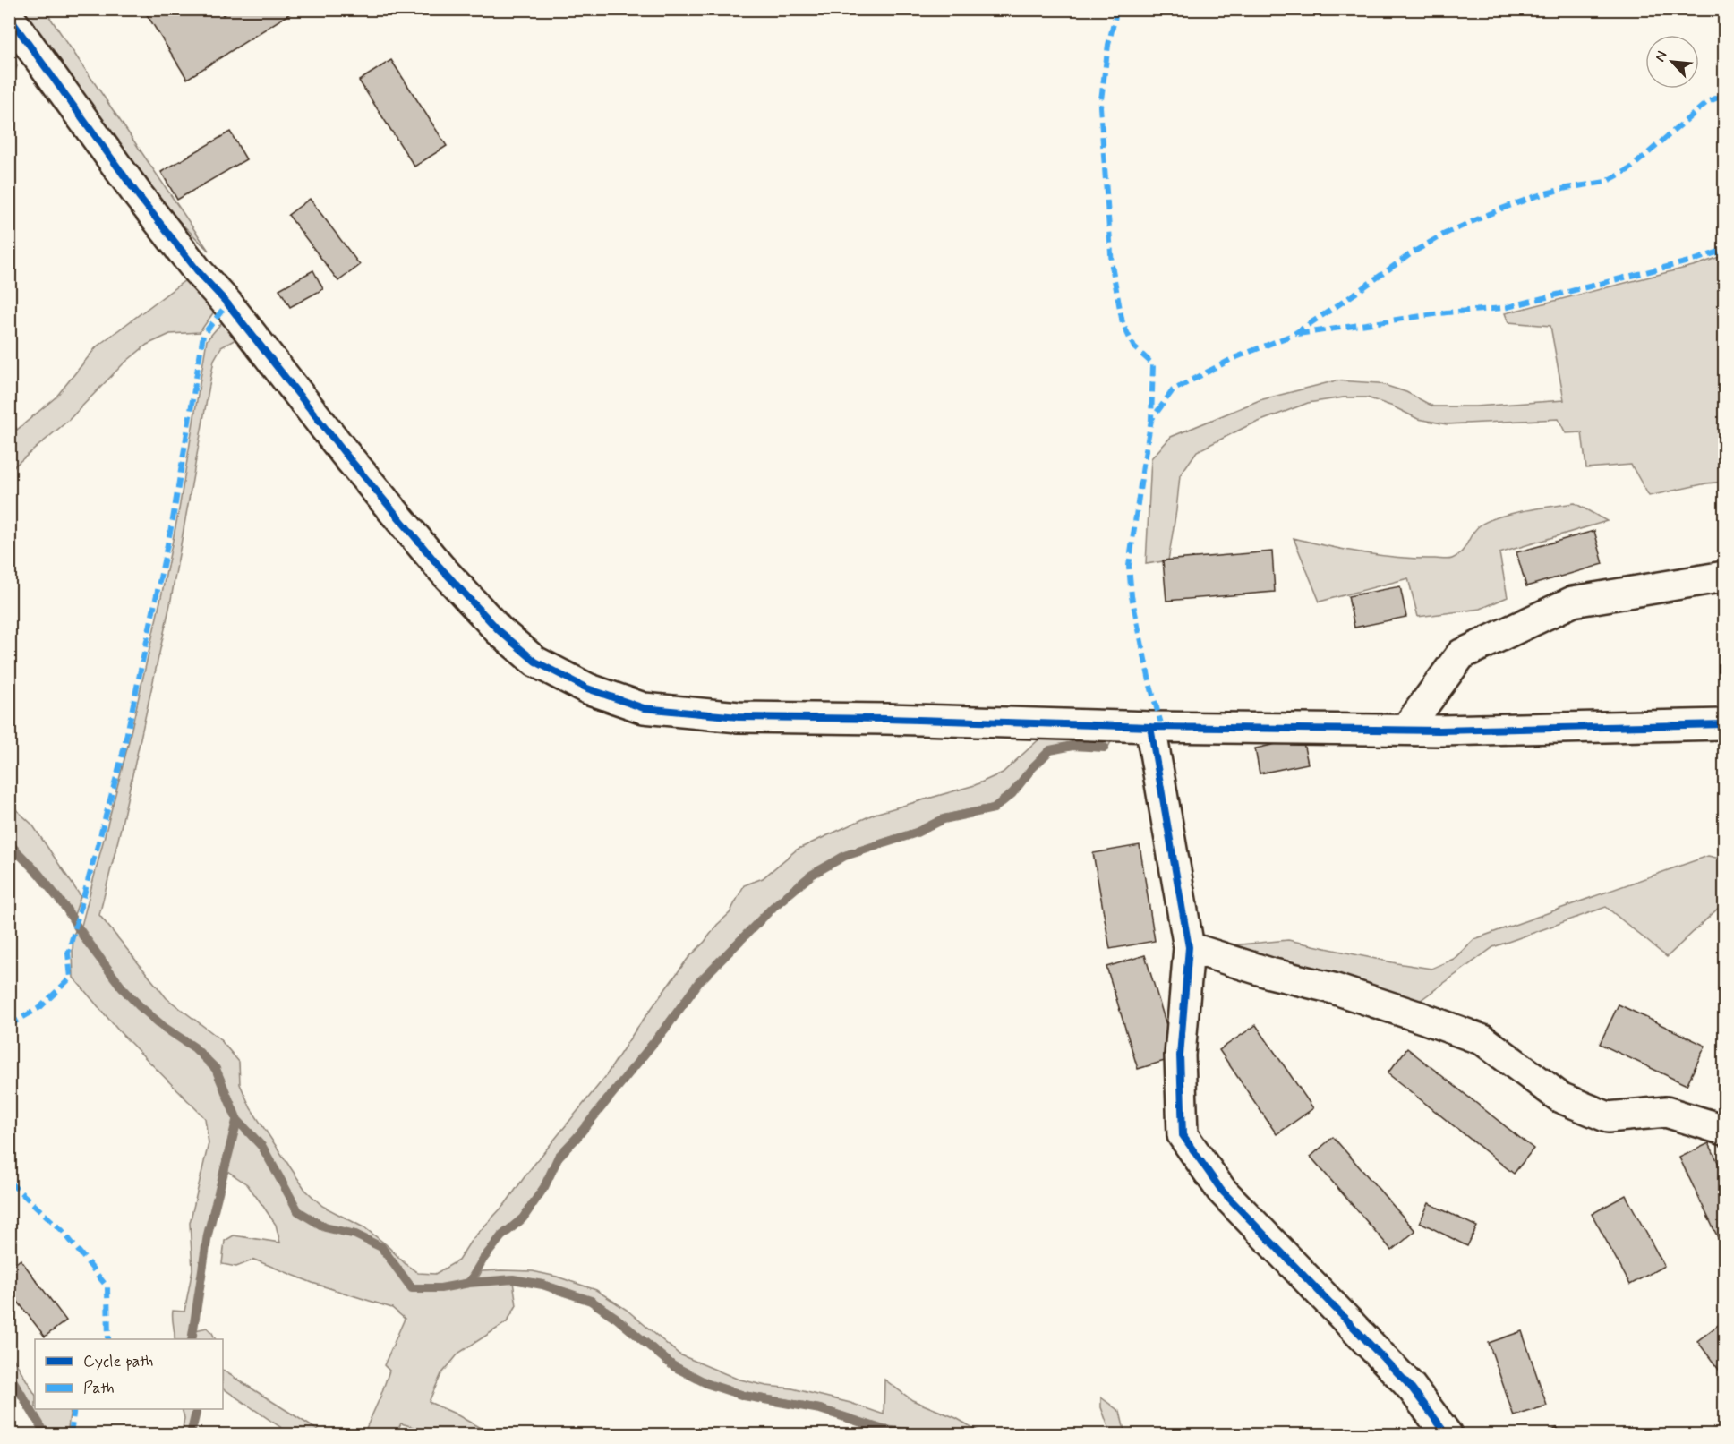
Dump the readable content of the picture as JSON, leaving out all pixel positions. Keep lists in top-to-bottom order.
{
  "legend": ["Cycle path", "Path"],
  "north": "top left"
}
